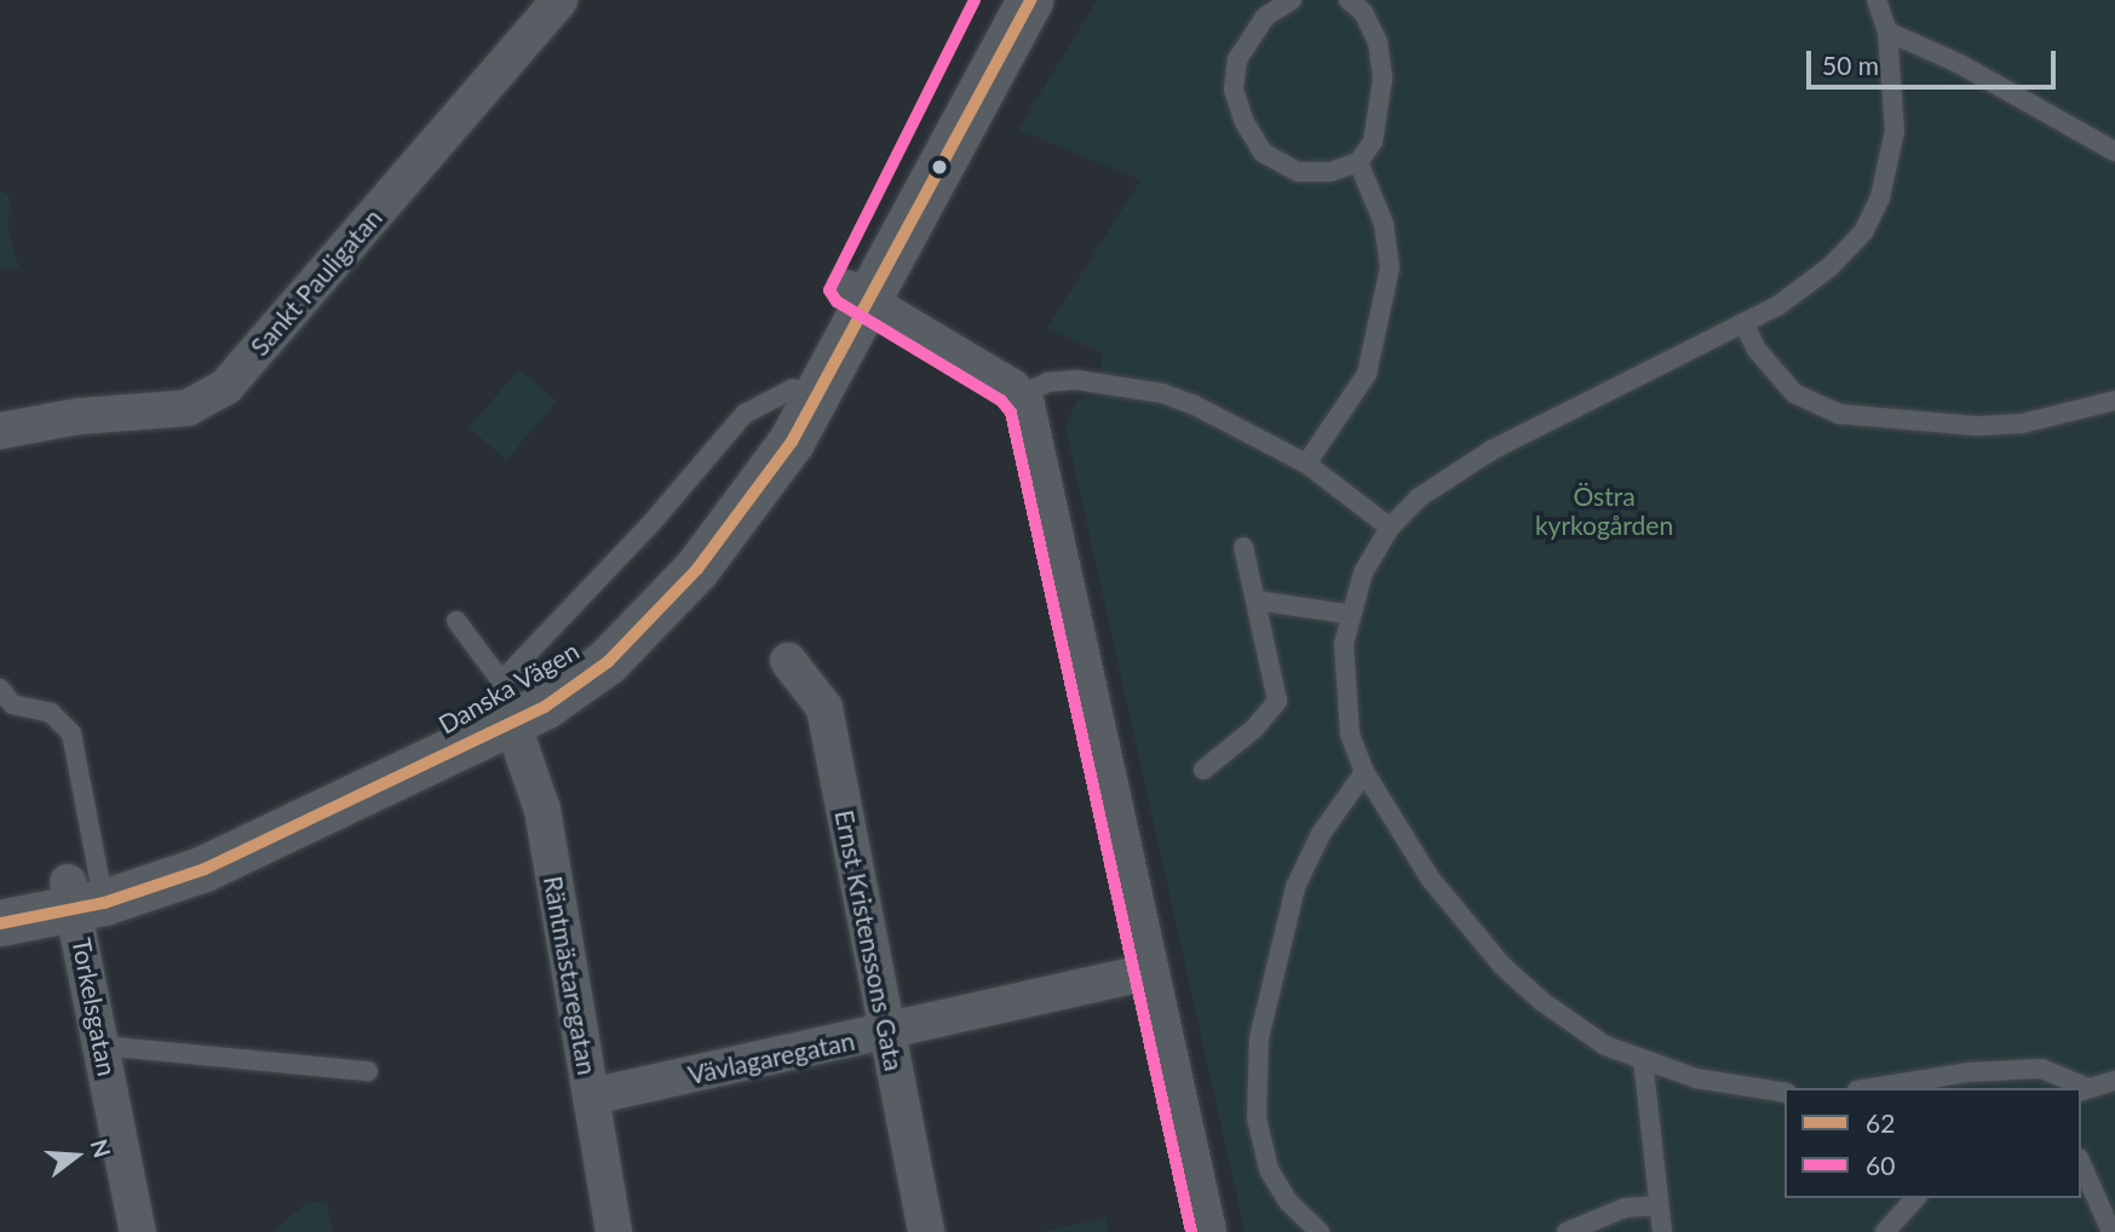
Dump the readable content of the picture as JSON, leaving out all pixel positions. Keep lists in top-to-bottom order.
{
  "streets": {
    "street": [
      "Sankt Pauligatan",
      "Danska Vägen",
      "Ernst Kristenssons Gata",
      "Räntmästaregatan",
      "Torkelsgatan",
      "Vävlagaregatan"
    ]
  },
  "crossings": [
    ["Danska Vägen", "Räntmästaregatan"],
    ["Danska Vägen", "Torkelsgatan"],
    ["Ernst Kristenssons Gata", "Vävlagaregatan"],
    ["Räntmästaregatan", "Vävlagaregatan"]
  ],
  "parks": ["Östra kyrkogården"],
  "lines": ["transit line 62", "transit line 60"],
  "legend": ["62", "60"],
  "scale_bar": "50 m",
  "north": "right"
}
